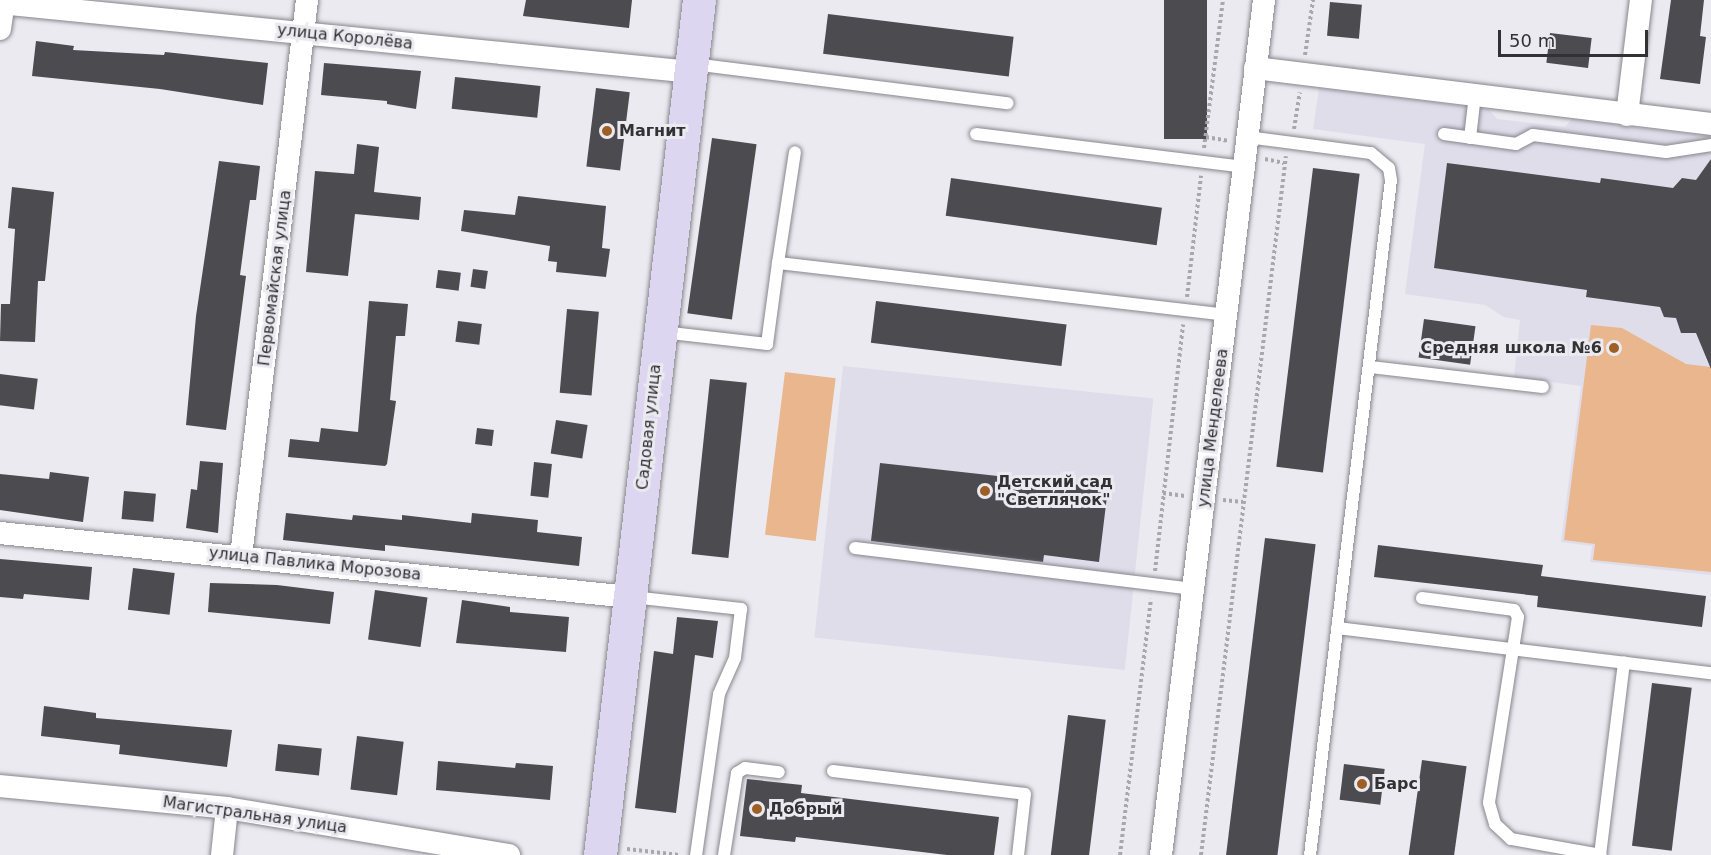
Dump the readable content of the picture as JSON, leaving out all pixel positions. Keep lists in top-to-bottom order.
{
  "streets": {
    "street": [
      "улица Королёва",
      "Первомайская улица",
      "Садовая улица",
      "улица Менделеева",
      "улица Павлика Морозова",
      "Магистральная улица"
    ]
  },
  "crossings": [
    ["улица Королёва", "Первомайская улица"],
    ["улица Королёва", "Садовая улица"],
    ["Первомайская улица", "улица Павлика Морозова"],
    ["Садовая улица", "улица Павлика Морозова"]
  ],
  "places": [
    "Магнит",
    "Средняя школа №6",
    "Детский сад \"Светлячок\"",
    "Барс",
    "Добрый"
  ],
  "scale_bar": "50 m"
}
